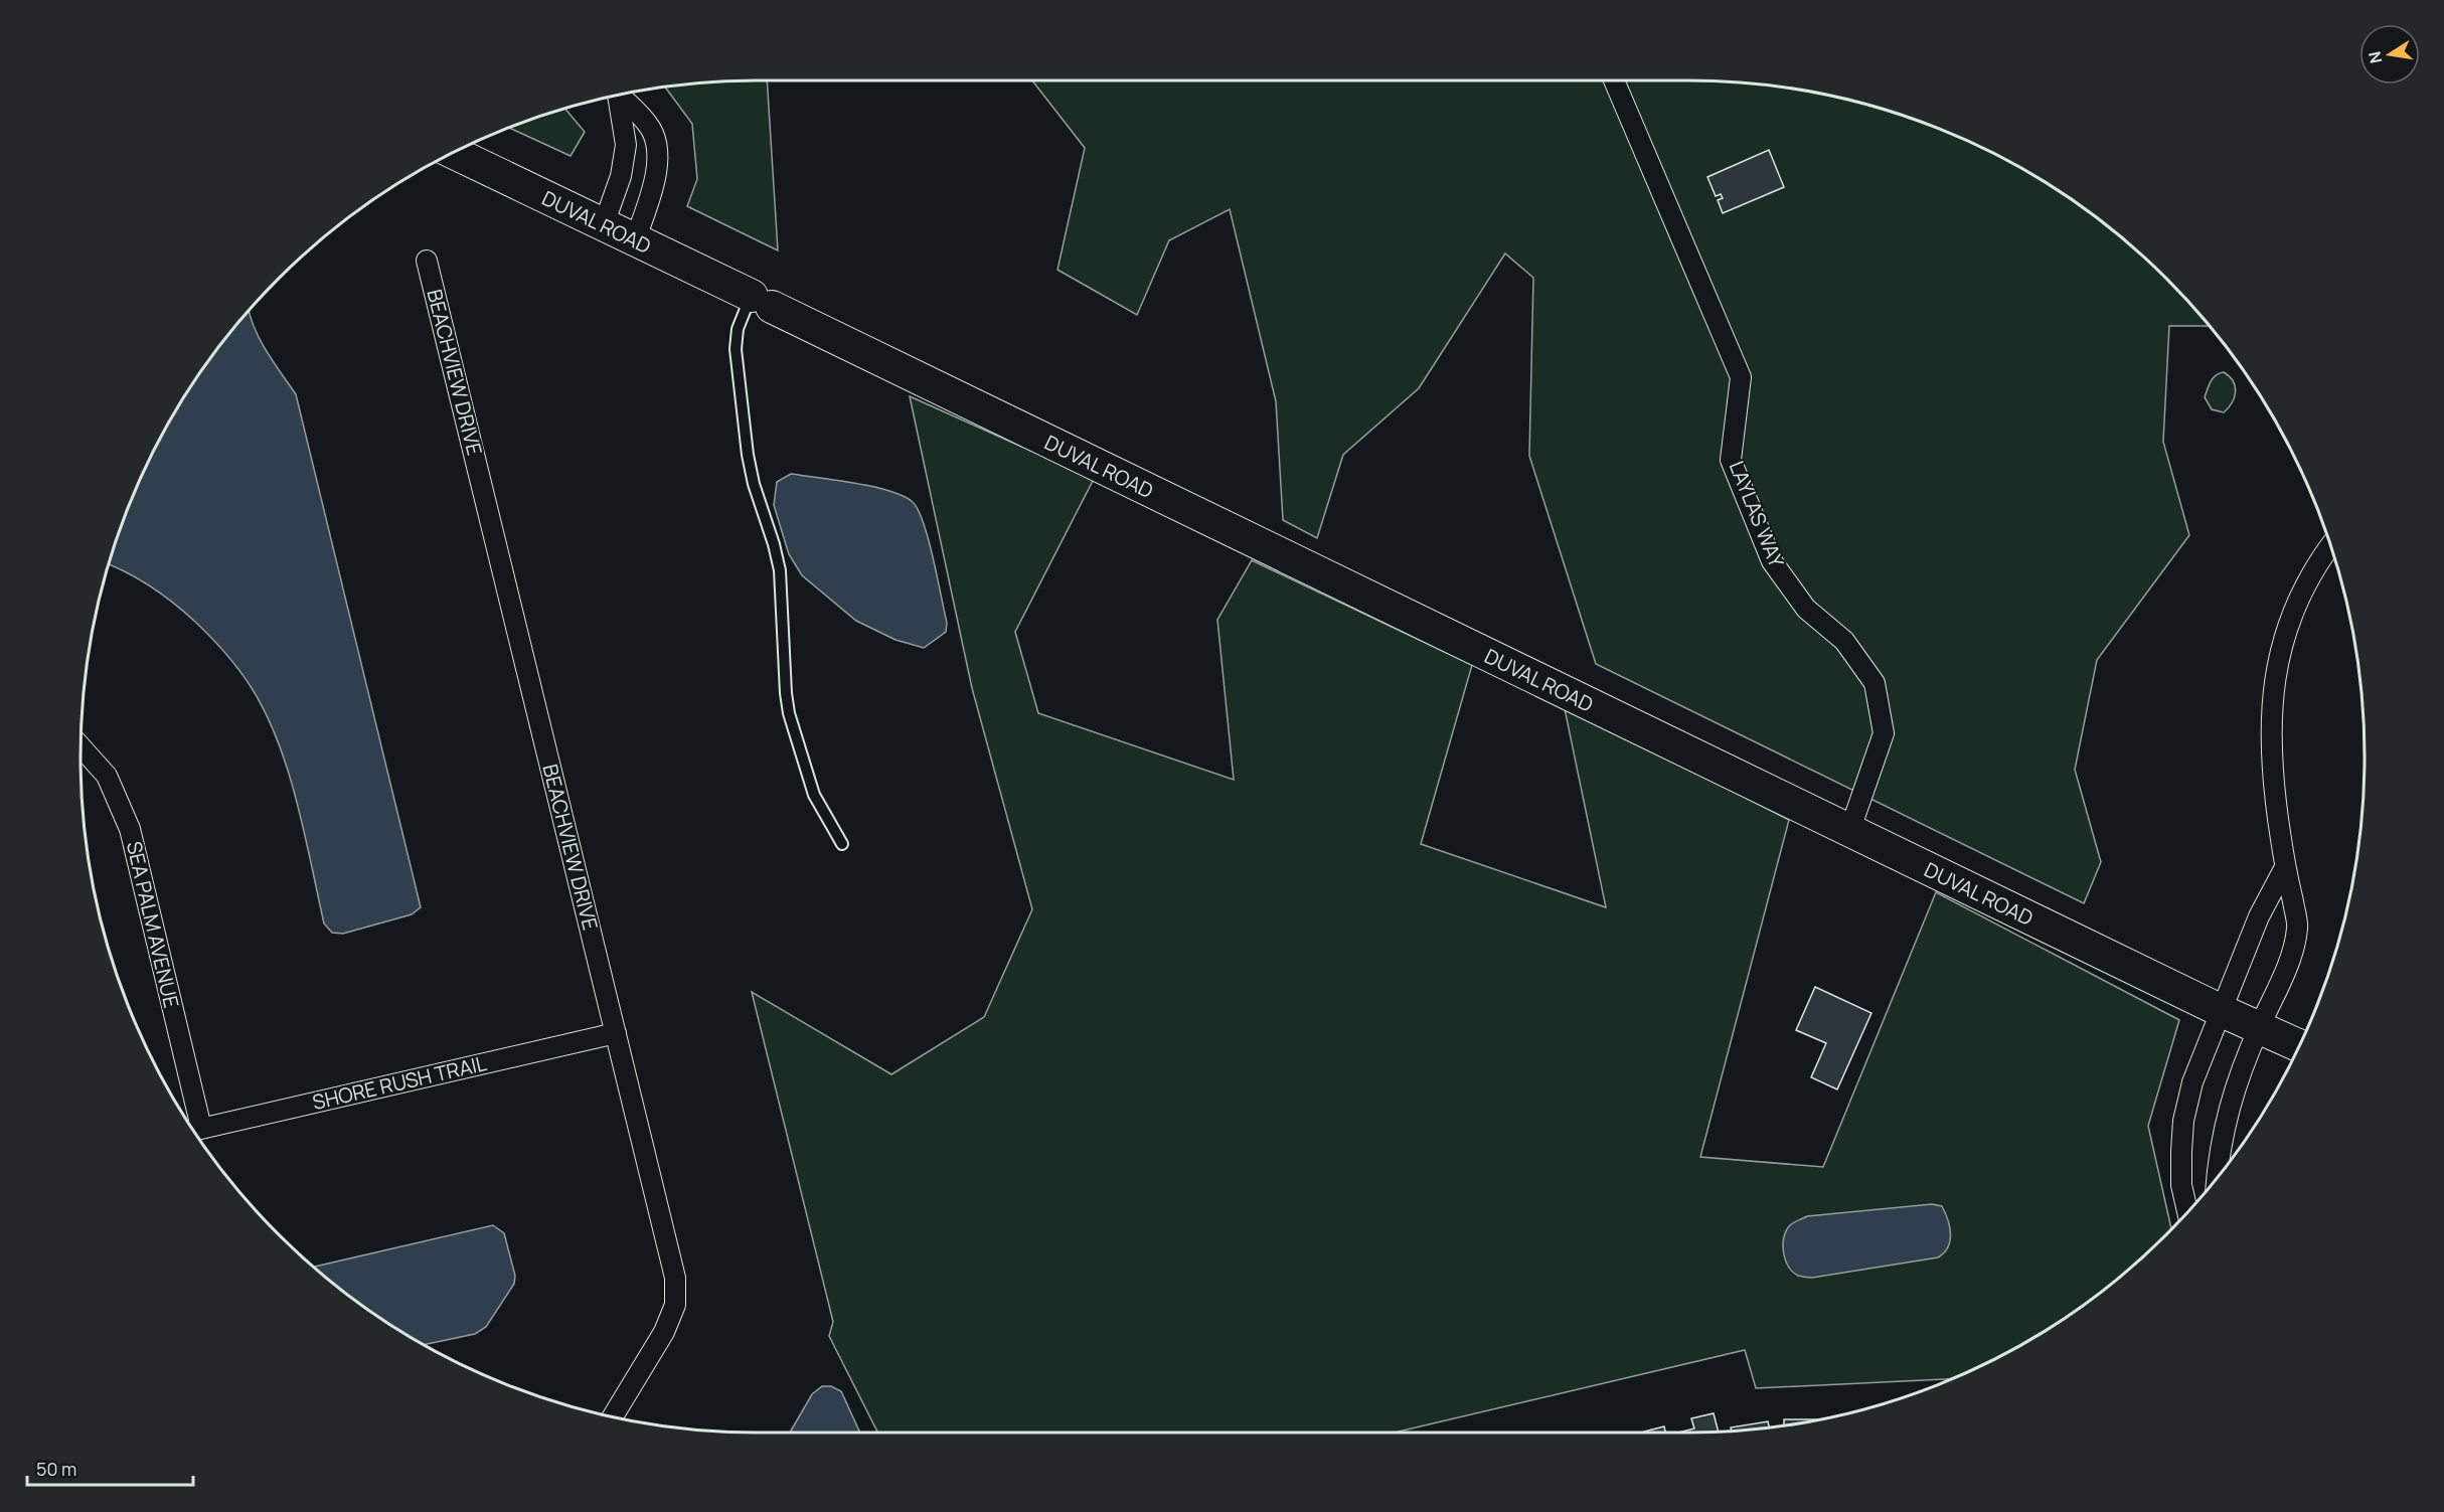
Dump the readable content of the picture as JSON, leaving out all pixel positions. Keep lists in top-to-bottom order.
{
  "streets": {
    "main road": ["DUVAL ROAD"],
    "street": [
      "BEACHVIEW DRIVE",
      "LAYLAS WAY",
      "SEA PALM AVENUE",
      "SHORE RUSH TRAIL"
    ]
  },
  "crossings": [
    ["DUVAL ROAD", "LAYLAS WAY"],
    ["BEACHVIEW DRIVE", "SHORE RUSH TRAIL"]
  ],
  "scale_bar": "50 m",
  "north": "left"
}
